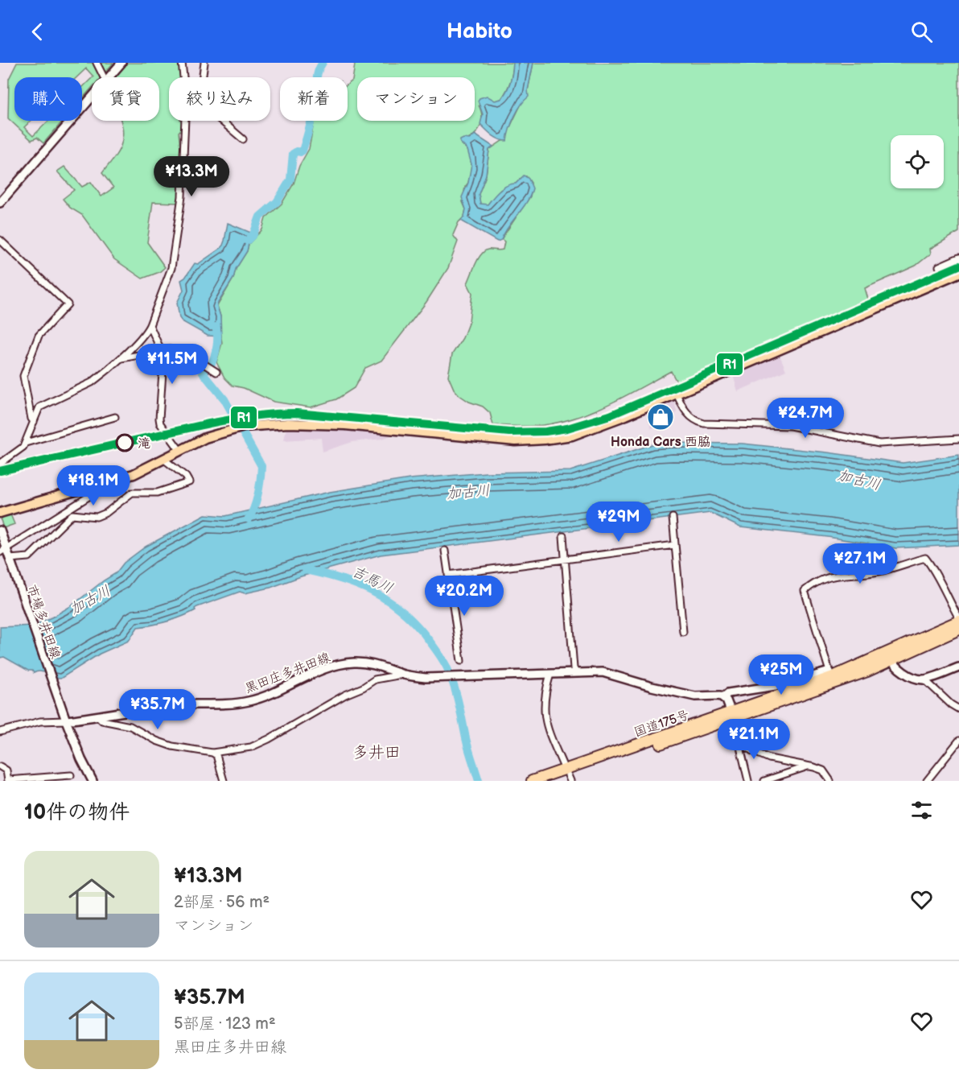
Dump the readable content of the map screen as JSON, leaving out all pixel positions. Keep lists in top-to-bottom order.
{
  "streets": {
    "highway": ["国道175号"],
    "main road": ["市場多井田線", "黒田庄多井田線"]
  },
  "crossings": [
    ["市場多井田線", "黒田庄多井田線"],
    ["黒田庄多井田線", "国道175号"]
  ],
  "districts": ["多井田"],
  "water": ["加古川", "吉馬川"],
  "places": {
    "shop": ["Honda Cars 西脇"],
    "other": ["滝"]
  },
  "lines": ["transit line R1"],
  "page": {
    "header": "Habito",
    "chip": [
      "購入",
      "賃貸",
      "絞り込み",
      "新着",
      "マンション"
    ],
    "price": [
      "¥13.3M",
      "¥11.5M",
      "¥24.7M",
      "¥18.1M",
      "¥29M",
      "¥27.1M",
      "¥20.2M",
      "¥25M",
      "¥35.7M",
      "¥21.1M"
    ],
    "heading": "10件の物件",
    "list": [
      {
        "name": "¥13.3M",
        "note": "2部屋 · 56 m² · マンション"
      },
      {
        "name": "¥35.7M",
        "note": "5部屋 · 123 m² · 黒田庄多井田線"
      }
    ]
  }
}
